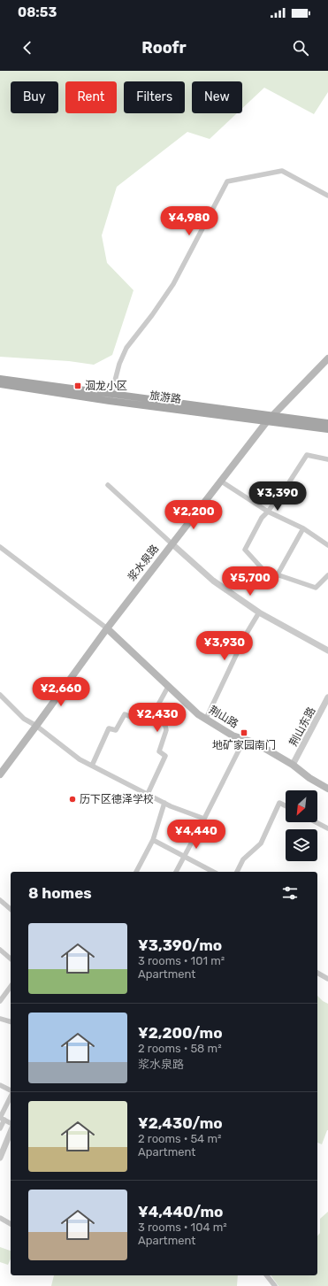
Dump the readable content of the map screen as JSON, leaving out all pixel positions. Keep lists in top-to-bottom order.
{
  "streets": {
    "main road": ["旅游路", "浆水泉路", "荆山路"],
    "street": ["荆山东路"]
  },
  "crossings": [
    ["旅游路", "浆水泉路"],
    ["浆水泉路", "荆山路"],
    ["荆山路", "荆山东路"]
  ],
  "places": {
    "transit": ["洄龙小区", "地矿家园南门"],
    "other": ["历下区德泽学校"]
  },
  "north": "bottom left",
  "page": {
    "status": "08:53",
    "header": "Roofr",
    "chip": [
      "Buy",
      "Rent",
      "Filters",
      "New"
    ],
    "price": [
      "¥4,980",
      "¥3,390",
      "¥2,200",
      "¥5,700",
      "¥3,930",
      "¥2,660",
      "¥2,430",
      "¥4,440"
    ],
    "heading": "8 homes",
    "list": [
      {
        "name": "¥3,390/mo",
        "note": "3 rooms · 101 m² · Apartment"
      },
      {
        "name": "¥2,200/mo",
        "note": "2 rooms · 58 m² · 浆水泉路"
      },
      {
        "name": "¥2,430/mo",
        "note": "2 rooms · 54 m² · Apartment"
      },
      {
        "name": "¥4,440/mo",
        "note": "3 rooms · 104 m² · Apartment"
      }
    ]
  }
}
